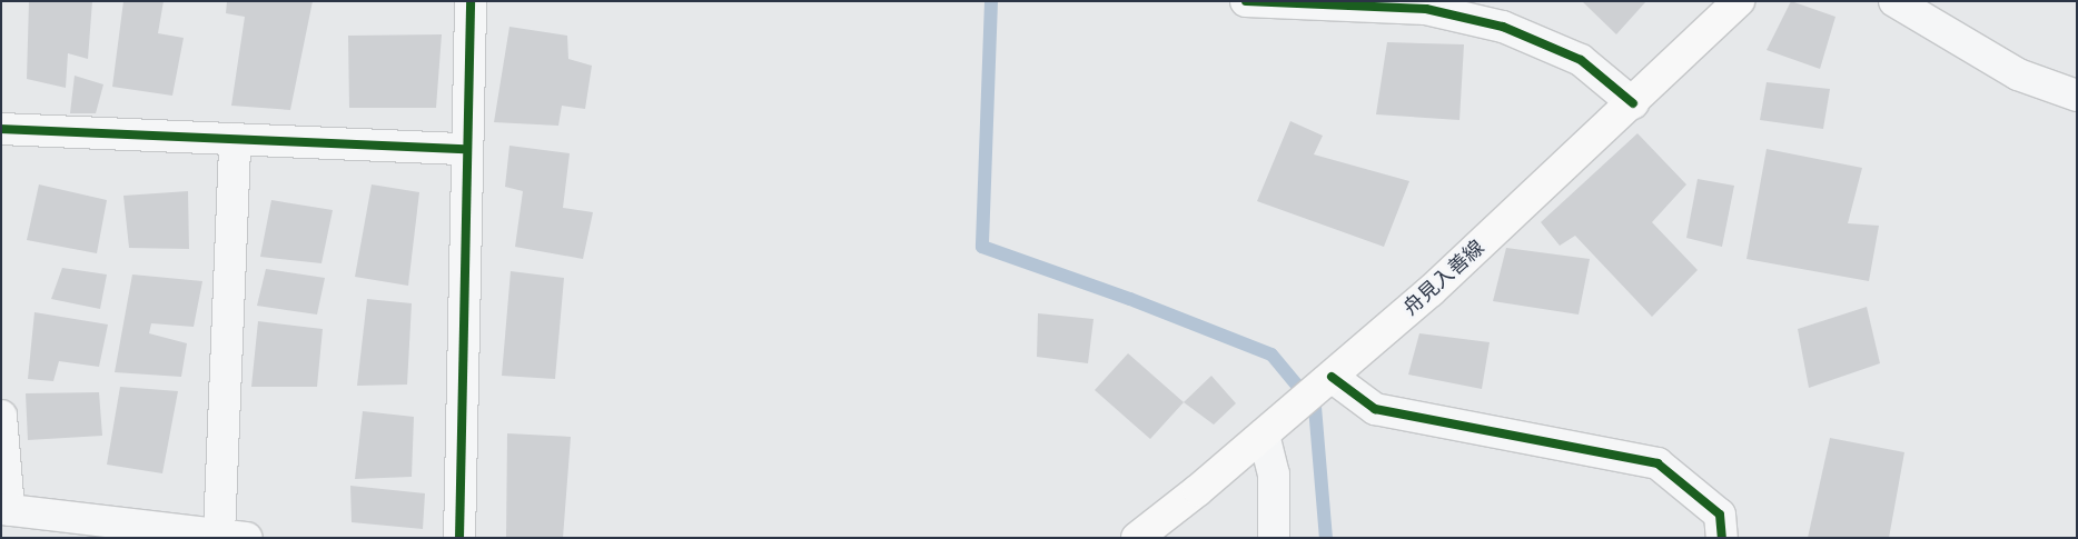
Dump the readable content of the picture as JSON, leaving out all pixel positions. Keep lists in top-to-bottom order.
{
  "streets": {
    "main road": ["舟見入善線"]
  }
}
